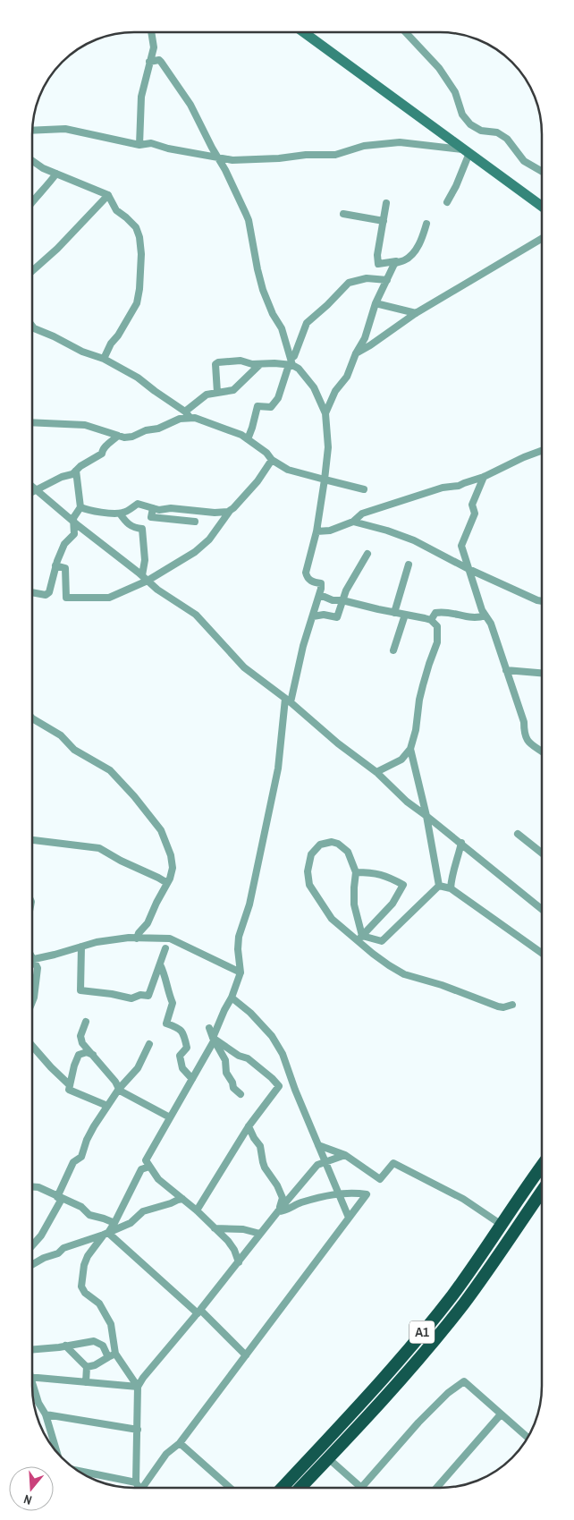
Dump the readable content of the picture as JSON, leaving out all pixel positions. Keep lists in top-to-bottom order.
{
  "streets": {
    "highway": ["A1"]
  },
  "north": "bottom"
}
